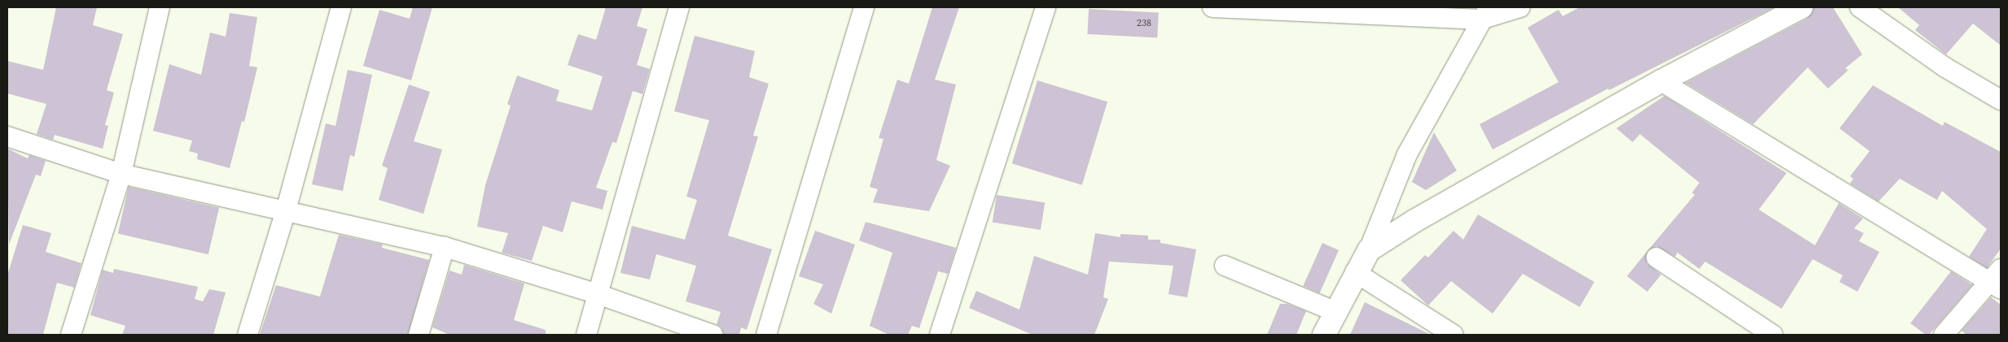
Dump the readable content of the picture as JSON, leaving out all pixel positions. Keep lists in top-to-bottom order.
{
  "house_numbers": ["238"]
}
